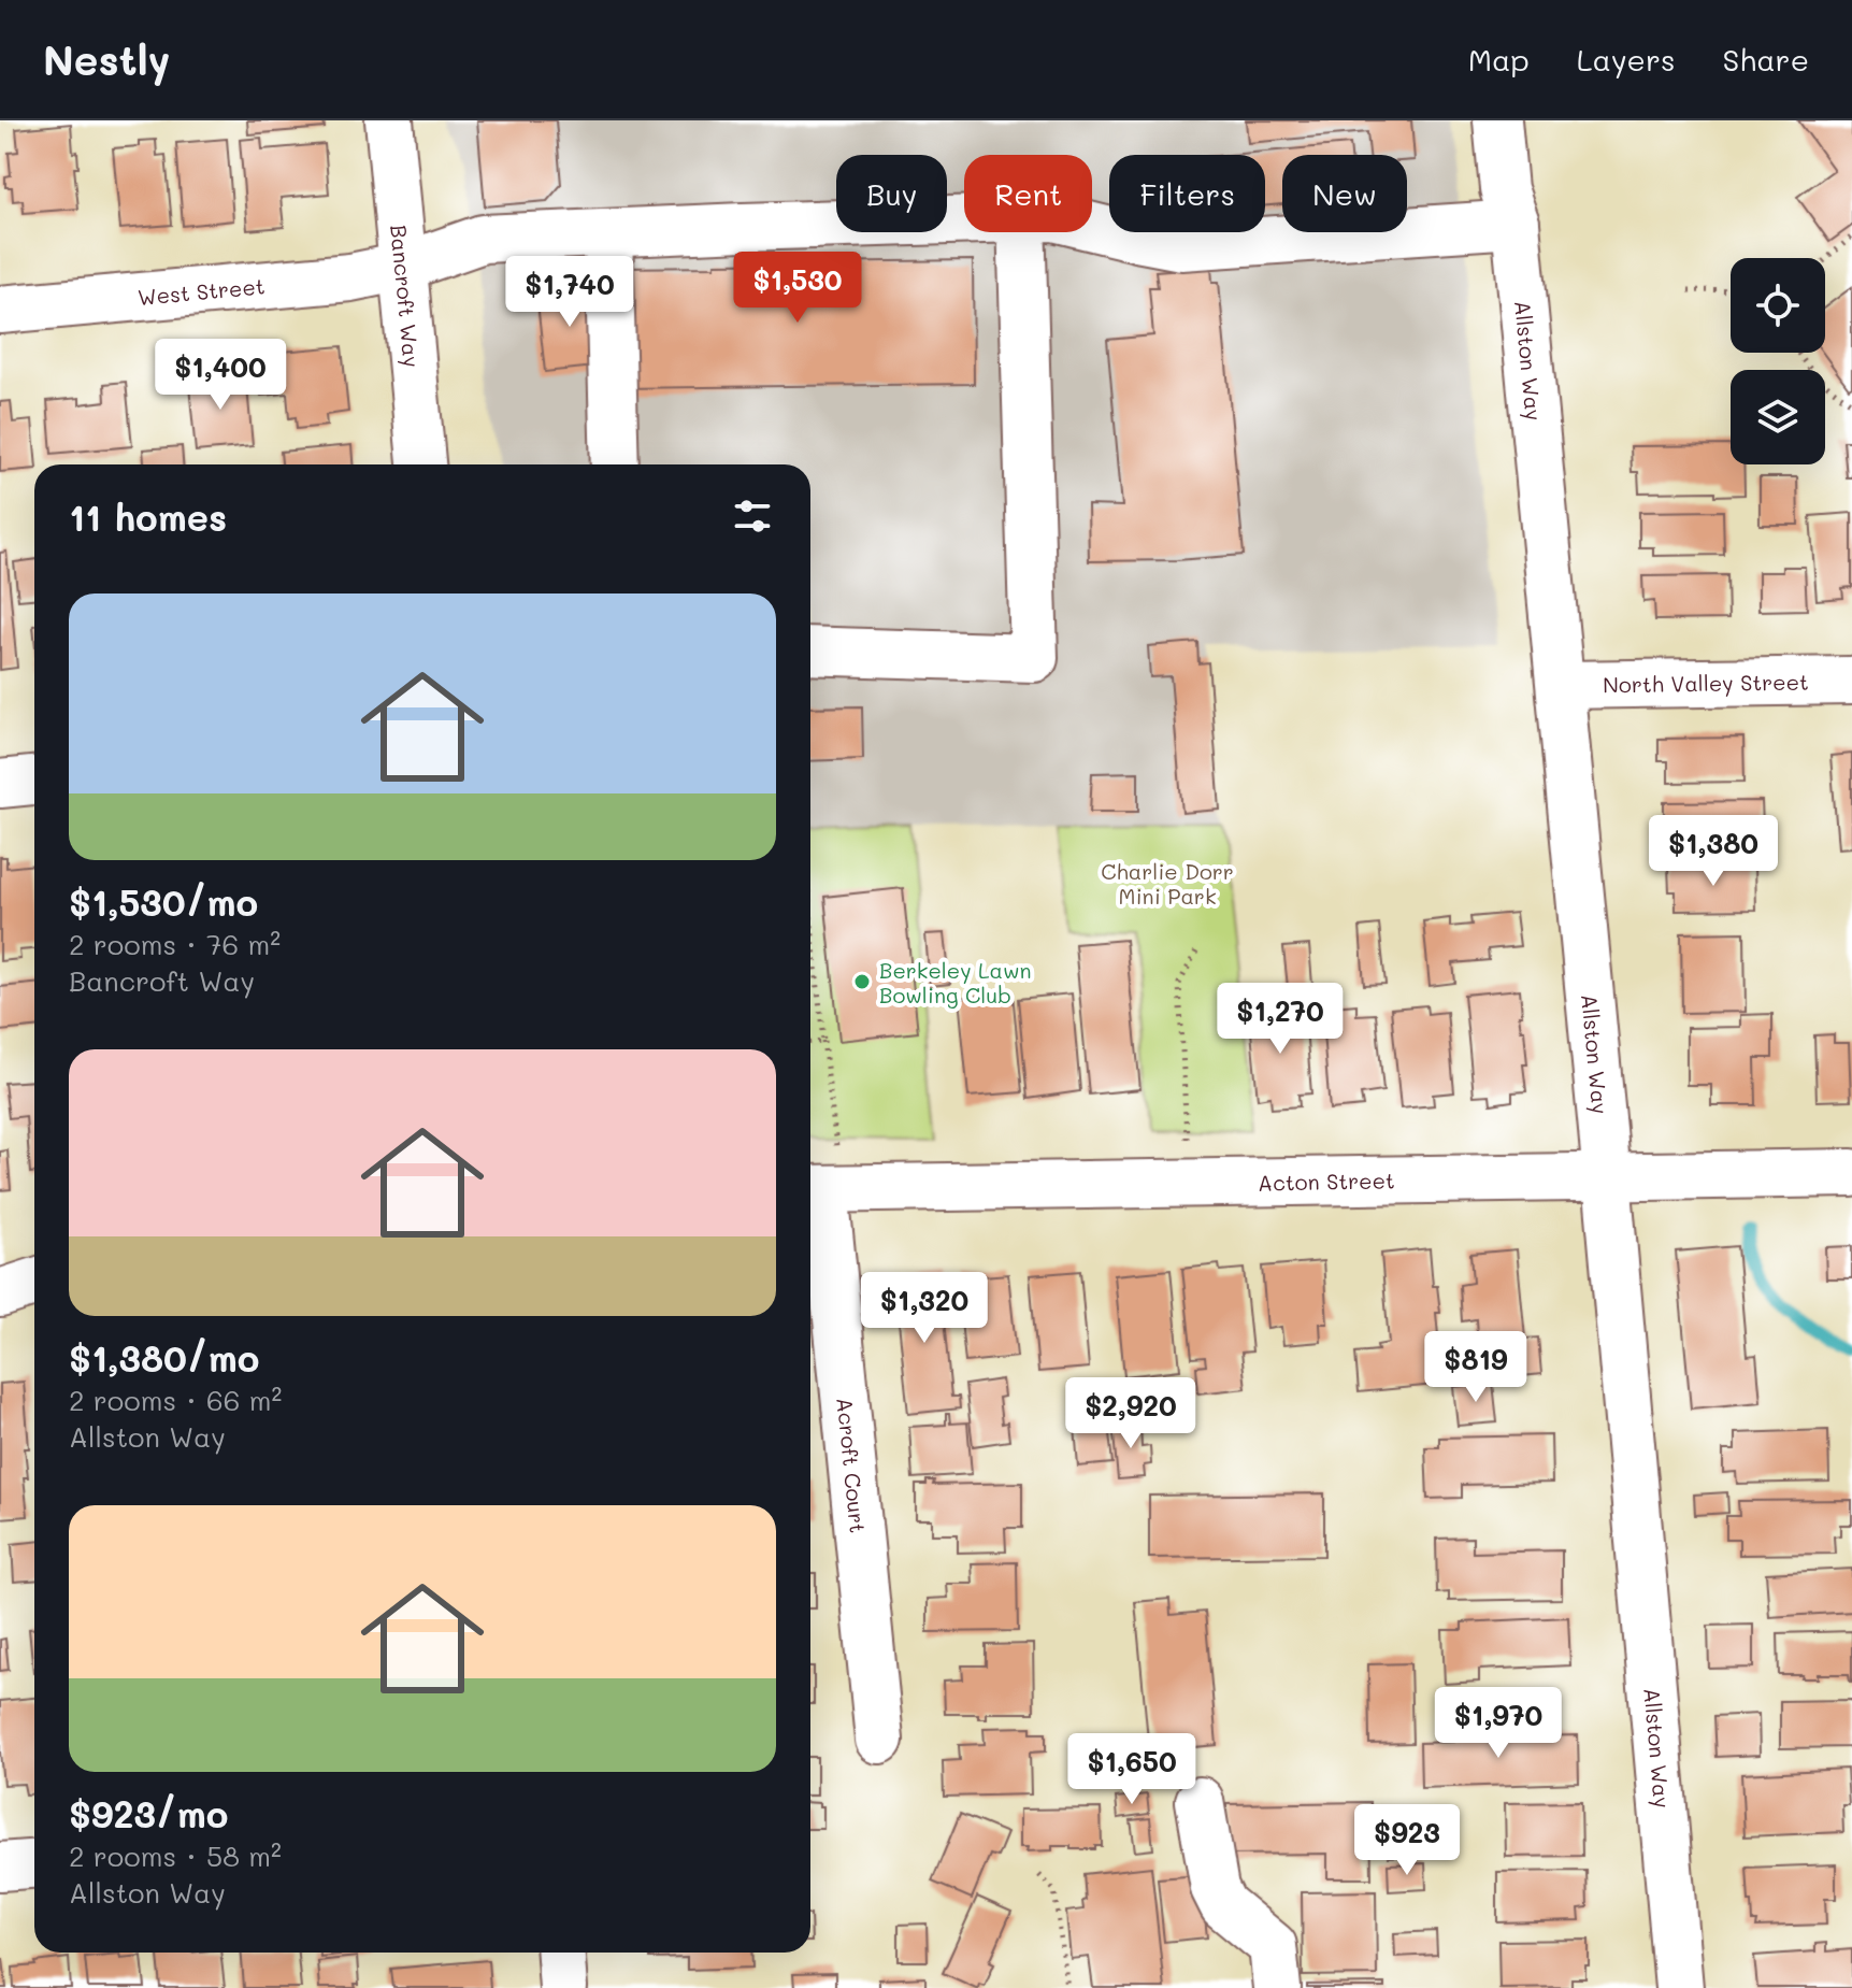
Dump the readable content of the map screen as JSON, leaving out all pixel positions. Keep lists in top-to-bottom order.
{
  "streets": {
    "street": [
      "West Street",
      "Bancroft Way",
      "Allston Way",
      "North Valley Street",
      "Acton Street",
      "Acroft Court"
    ]
  },
  "crossings": [
    ["West Street", "Bancroft Way"],
    ["West Street", "Allston Way"],
    ["Allston Way", "North Valley Street"],
    ["Allston Way", "Acton Street"],
    ["Acton Street", "Acroft Court"]
  ],
  "parks": ["Charlie Dorr Mini Park"],
  "places": ["Berkeley Lawn Bowling Club"],
  "page": {
    "header": "Nestly",
    "nav": ["Map", "Layers", "Share"],
    "chip": [
      "Buy",
      "Rent",
      "Filters",
      "New"
    ],
    "price": [
      "$1,530",
      "$1,740",
      "$1,400",
      "$1,380",
      "$1,270",
      "$1,320",
      "$819",
      "$2,920",
      "$1,970",
      "$1,650",
      "$923"
    ],
    "heading": "11 homes",
    "list": [
      {
        "name": "$1,530/mo",
        "note": "2 rooms · 76 m² · Bancroft Way"
      },
      {
        "name": "$1,380/mo",
        "note": "2 rooms · 66 m² · Allston Way"
      },
      {
        "name": "$923/mo",
        "note": "2 rooms · 58 m² · Allston Way"
      }
    ]
  }
}
